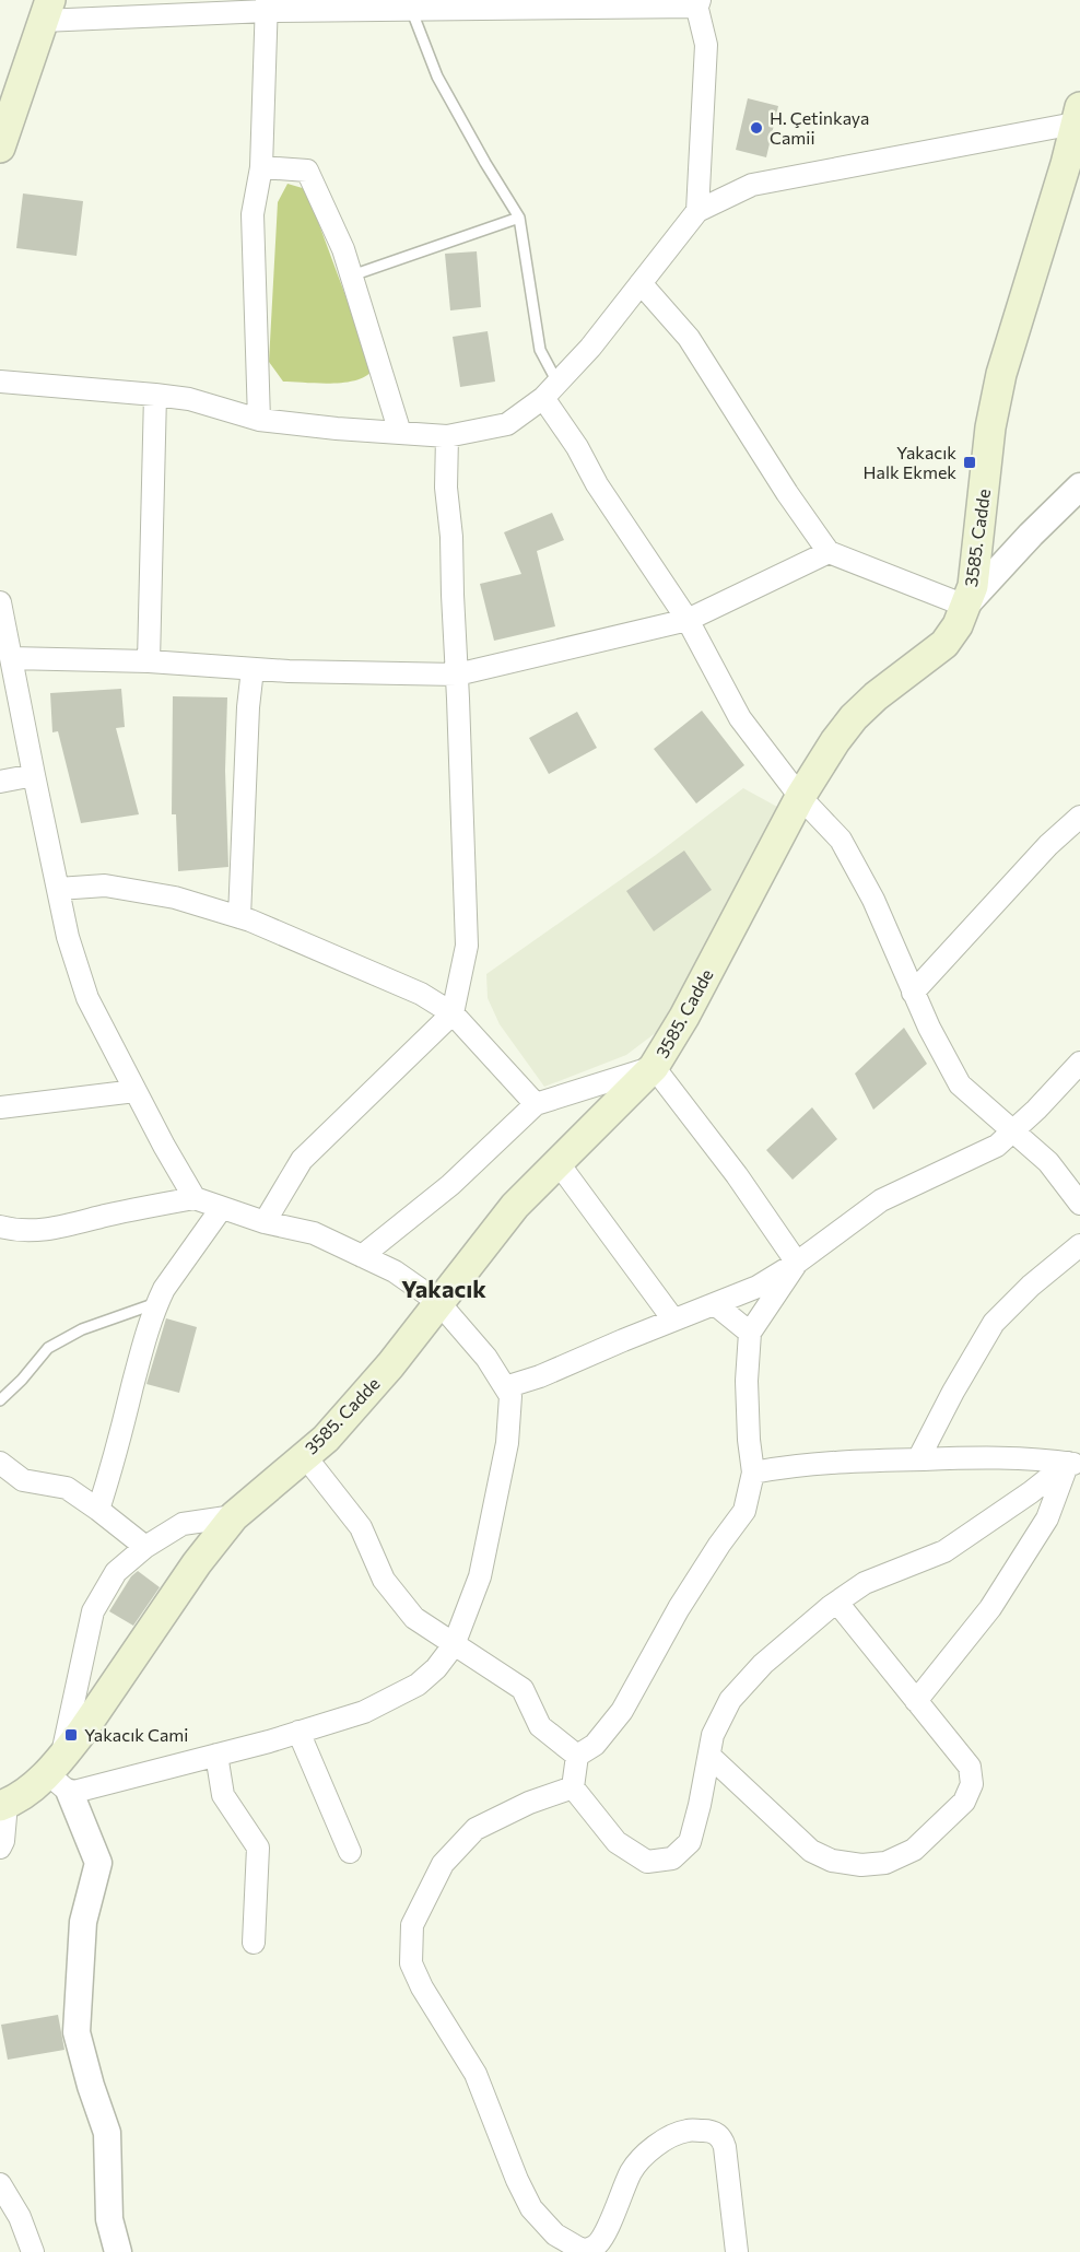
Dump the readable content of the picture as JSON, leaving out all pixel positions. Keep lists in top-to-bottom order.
{
  "streets": {
    "main road": ["3585. Cadde"]
  },
  "districts": ["Yakacık"],
  "places": {
    "other": ["H. Çetinkaya Camii"],
    "transit": ["Yakacık Halk Ekmek", "Yakacık Cami"]
  }
}
